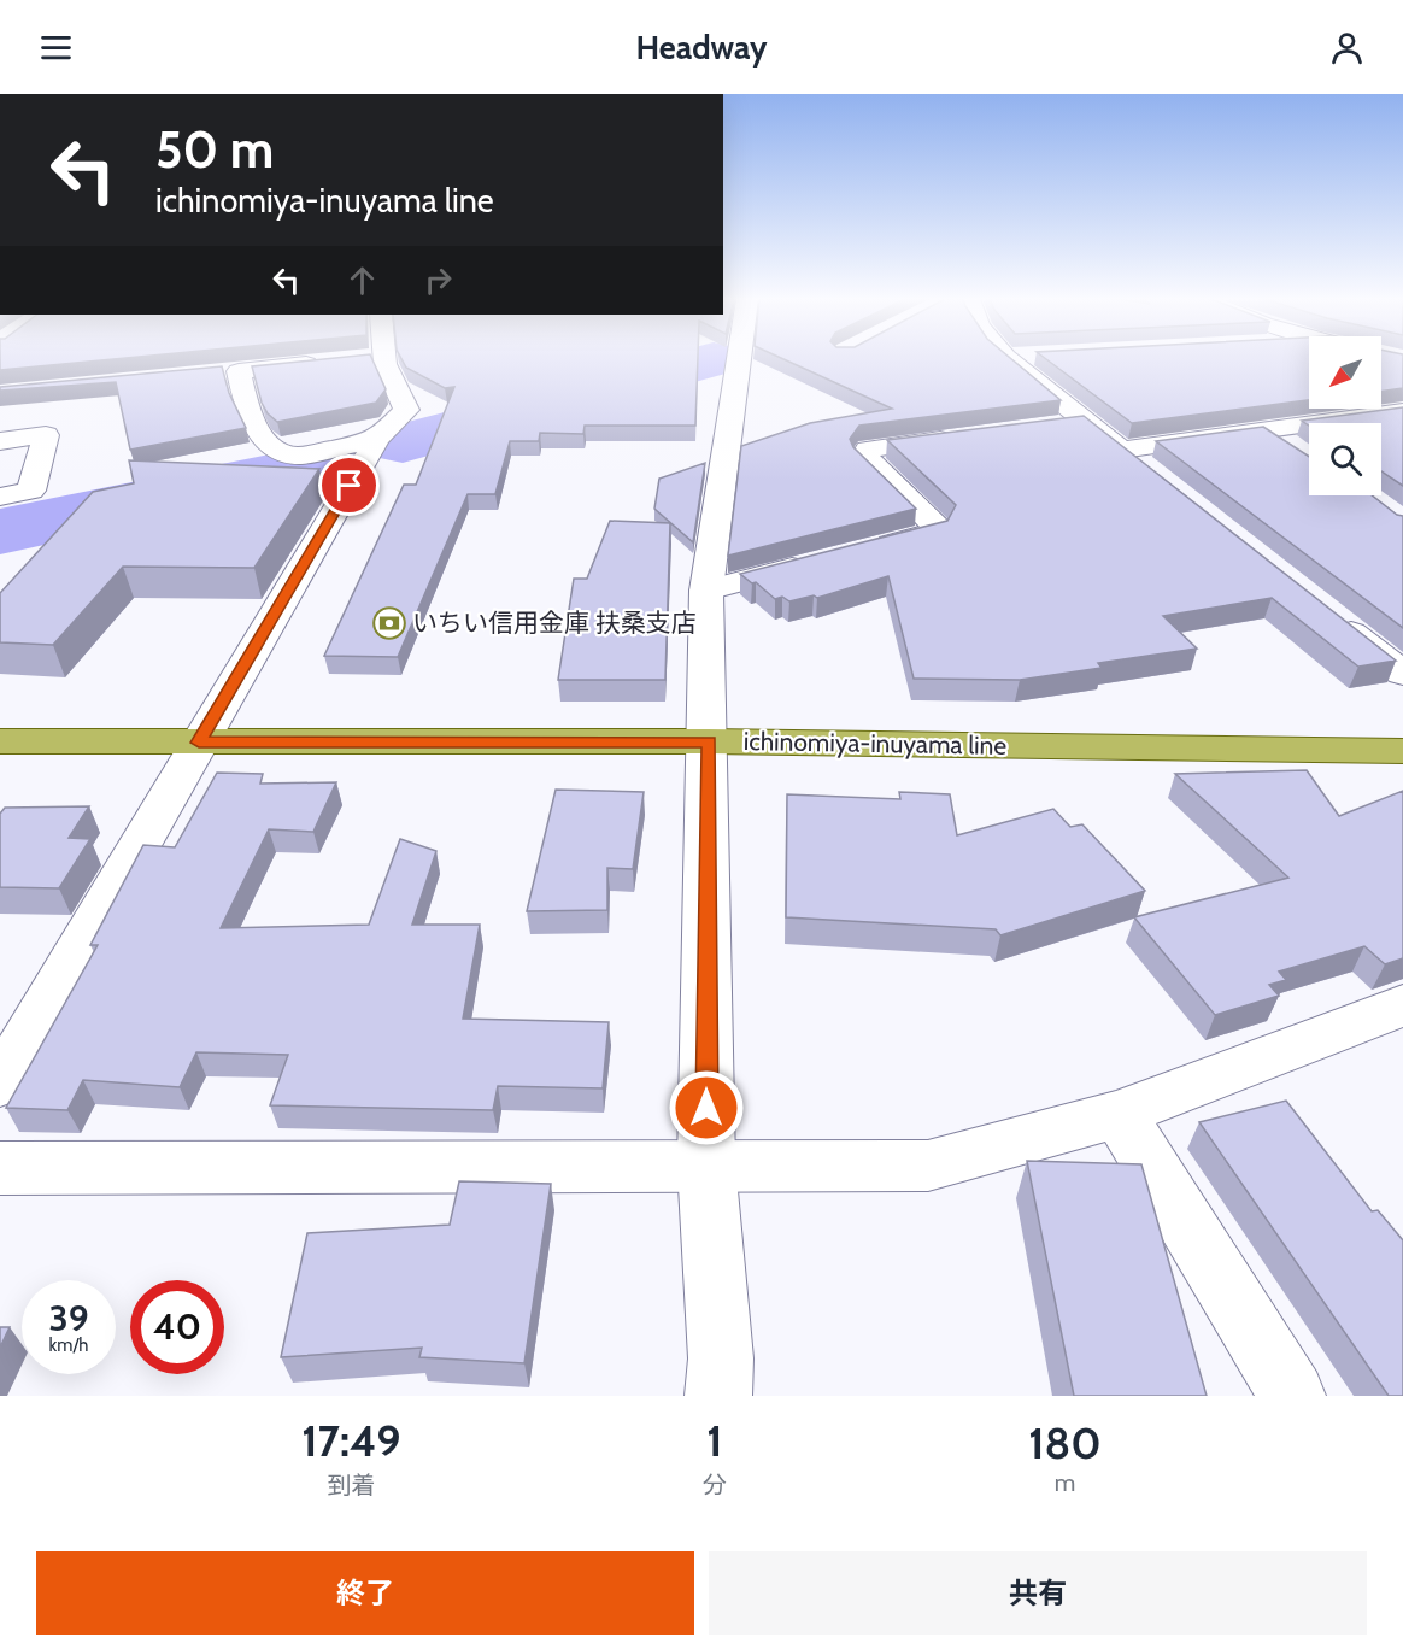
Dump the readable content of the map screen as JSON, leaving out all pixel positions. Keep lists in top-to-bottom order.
{
  "streets": {
    "main road": ["ichinomiya-inuyama line"]
  },
  "places": {
    "bank": ["いちい信用金庫 扶桑支店"]
  },
  "north": "bottom left",
  "page": {
    "header": "Headway",
    "turn": ["50 m", "ichinomiya-inuyama line"],
    "speed": "39 km/h",
    "limit": "40",
    "eta": [
      "17:49",
      "到着",
      "1",
      "分",
      "180",
      "m"
    ],
    "buttons": ["終了", "共有"]
  }
}
